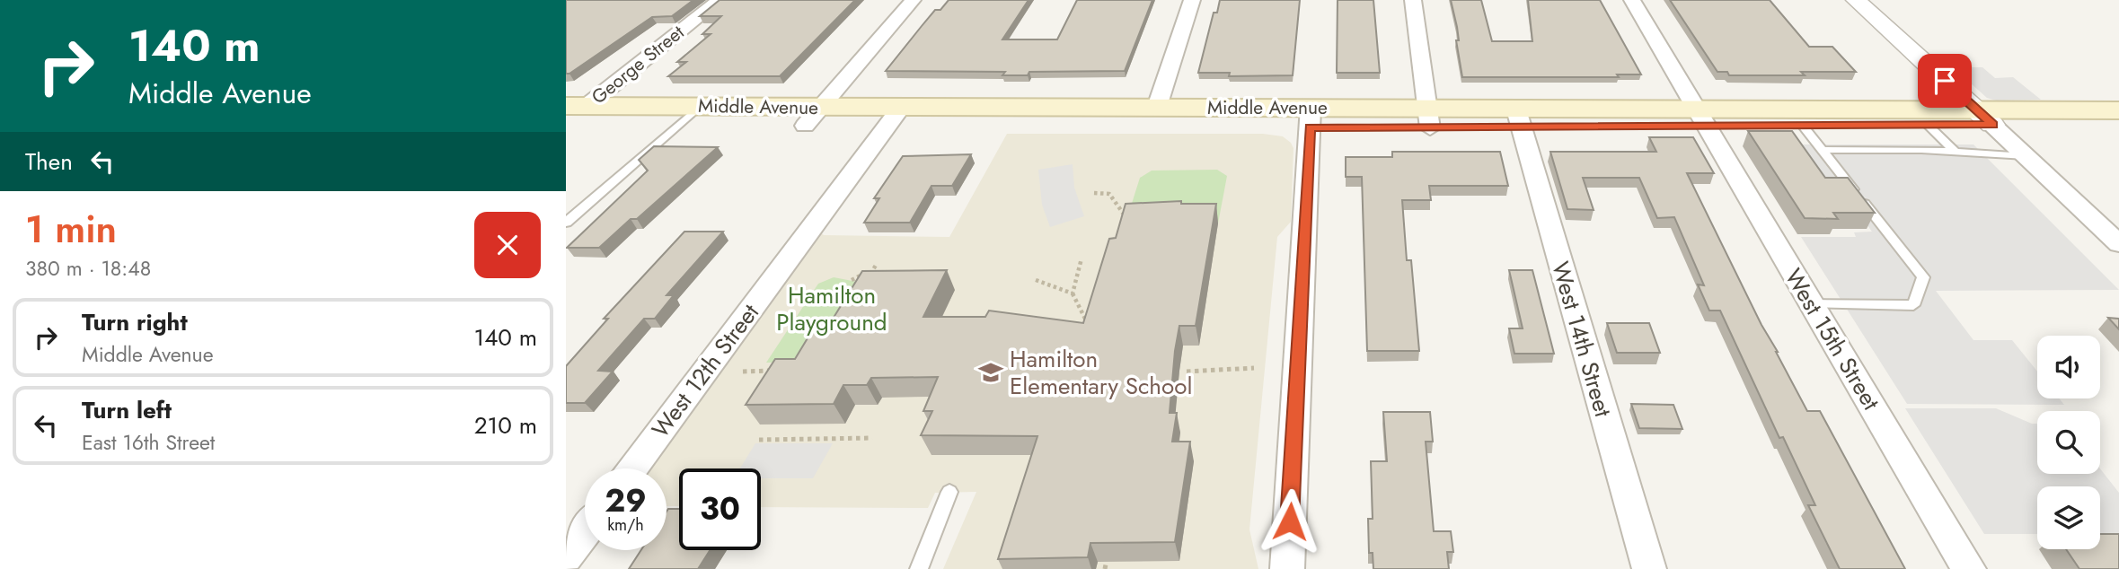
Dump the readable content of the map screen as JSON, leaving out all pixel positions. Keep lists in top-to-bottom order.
{
  "streets": {
    "main road": ["Middle Avenue"],
    "street": [
      "George Street",
      "West 14th Street",
      "West 15th Street",
      "West 12th Street"
    ]
  },
  "crossings": [
    ["George Street", "Middle Avenue"],
    ["Middle Avenue", "West 14th Street"],
    ["Middle Avenue", "West 15th Street"],
    ["Middle Avenue", "West 12th Street"]
  ],
  "parks": ["Hamilton Playground"],
  "places": {
    "school or university": ["Hamilton Elementary School"]
  },
  "page": {
    "turn": ["140 m", "Middle Avenue"],
    "then": "Then",
    "heading": ["1 min", "380 m · 18:48"],
    "list": [
      {
        "name": "Turn right",
        "note": "Middle Avenue",
        "value": "140 m"
      },
      {
        "name": "Turn left",
        "note": "East 16th Street",
        "value": "210 m"
      }
    ],
    "speed": "29 km/h",
    "limit": "30"
  }
}
